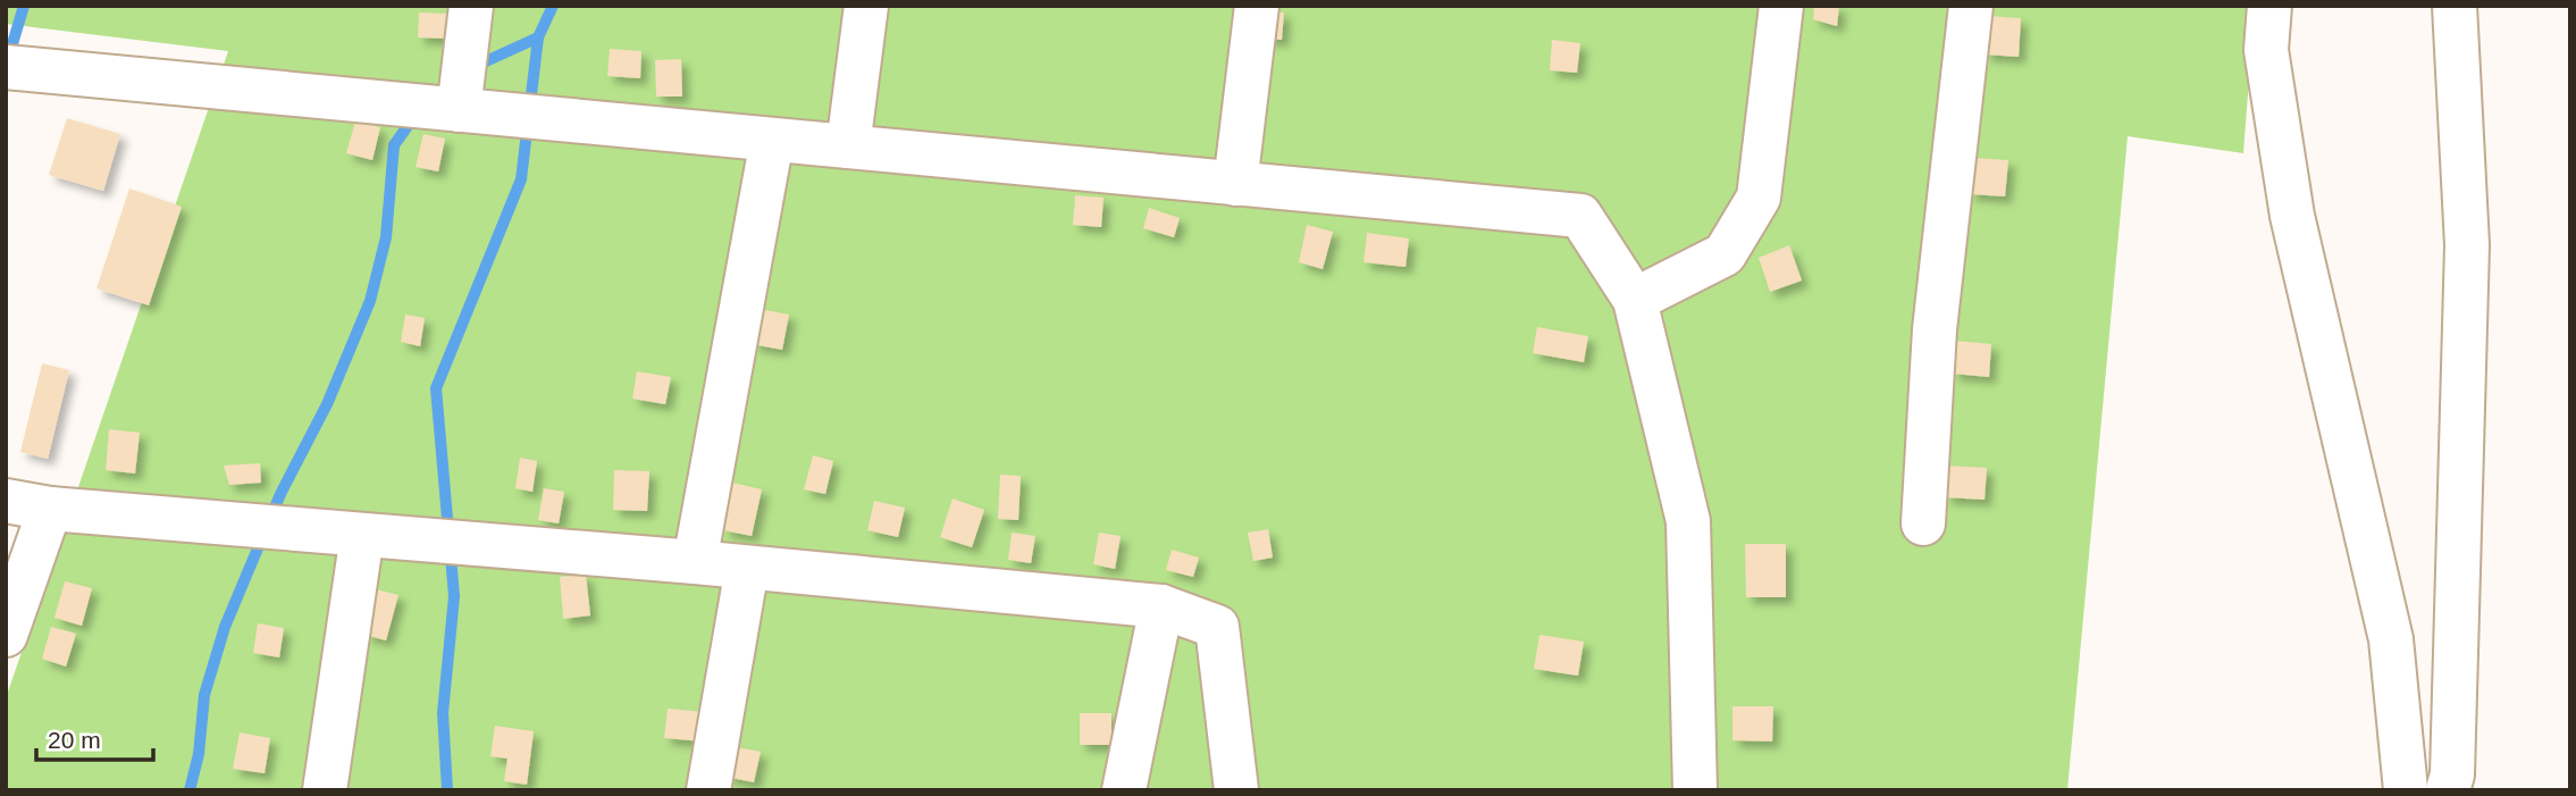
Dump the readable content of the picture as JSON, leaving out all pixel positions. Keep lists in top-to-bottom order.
{
  "scale_bar": "20 m"
}
